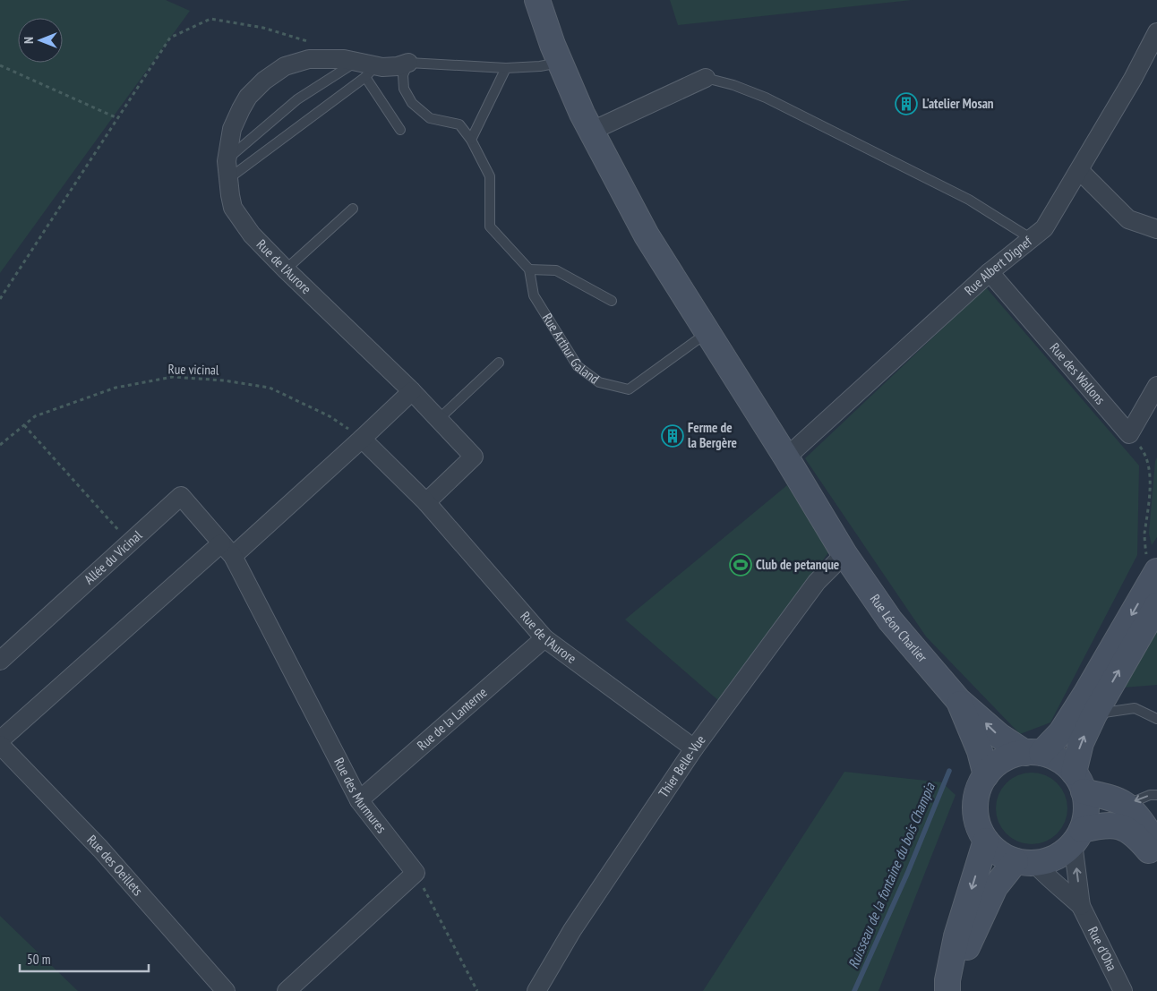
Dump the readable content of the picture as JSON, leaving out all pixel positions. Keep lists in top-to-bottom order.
{
  "streets": {
    "street": [
      "Rue de l'Aurore",
      "Rue Albert Dignef",
      "Rue des Wallons",
      "Allée du Vicinal",
      "Rue Léon Charlier",
      "Rue de la Lanterne",
      "Thier Belle-Vue",
      "Rue des Murmures",
      "Rue des Oeillets",
      "Rue d'Oha"
    ],
    "lane": ["Rue Arthur Galand"],
    "path": ["Rue vicinal"]
  },
  "crossings": [
    ["Rue de l'Aurore", "Rue vicinal"],
    ["Rue de l'Aurore", "Rue de la Lanterne"],
    ["Rue de l'Aurore", "Thier Belle-Vue"],
    ["Rue Albert Dignef", "Rue des Wallons"],
    ["Allée du Vicinal", "Rue des Murmures"],
    ["Rue Léon Charlier", "Thier Belle-Vue"],
    ["Rue Léon Charlier", "Rue d'Oha"],
    ["Rue de la Lanterne", "Rue des Murmures"]
  ],
  "water": ["Ruisseau de la fontaine du bois Champia"],
  "places": {
    "building": ["L'atelier Mosan", "Ferme de la Bergère"],
    "sports": ["Club de petanque"]
  },
  "scale_bar": "50 m",
  "north": "left"
}
